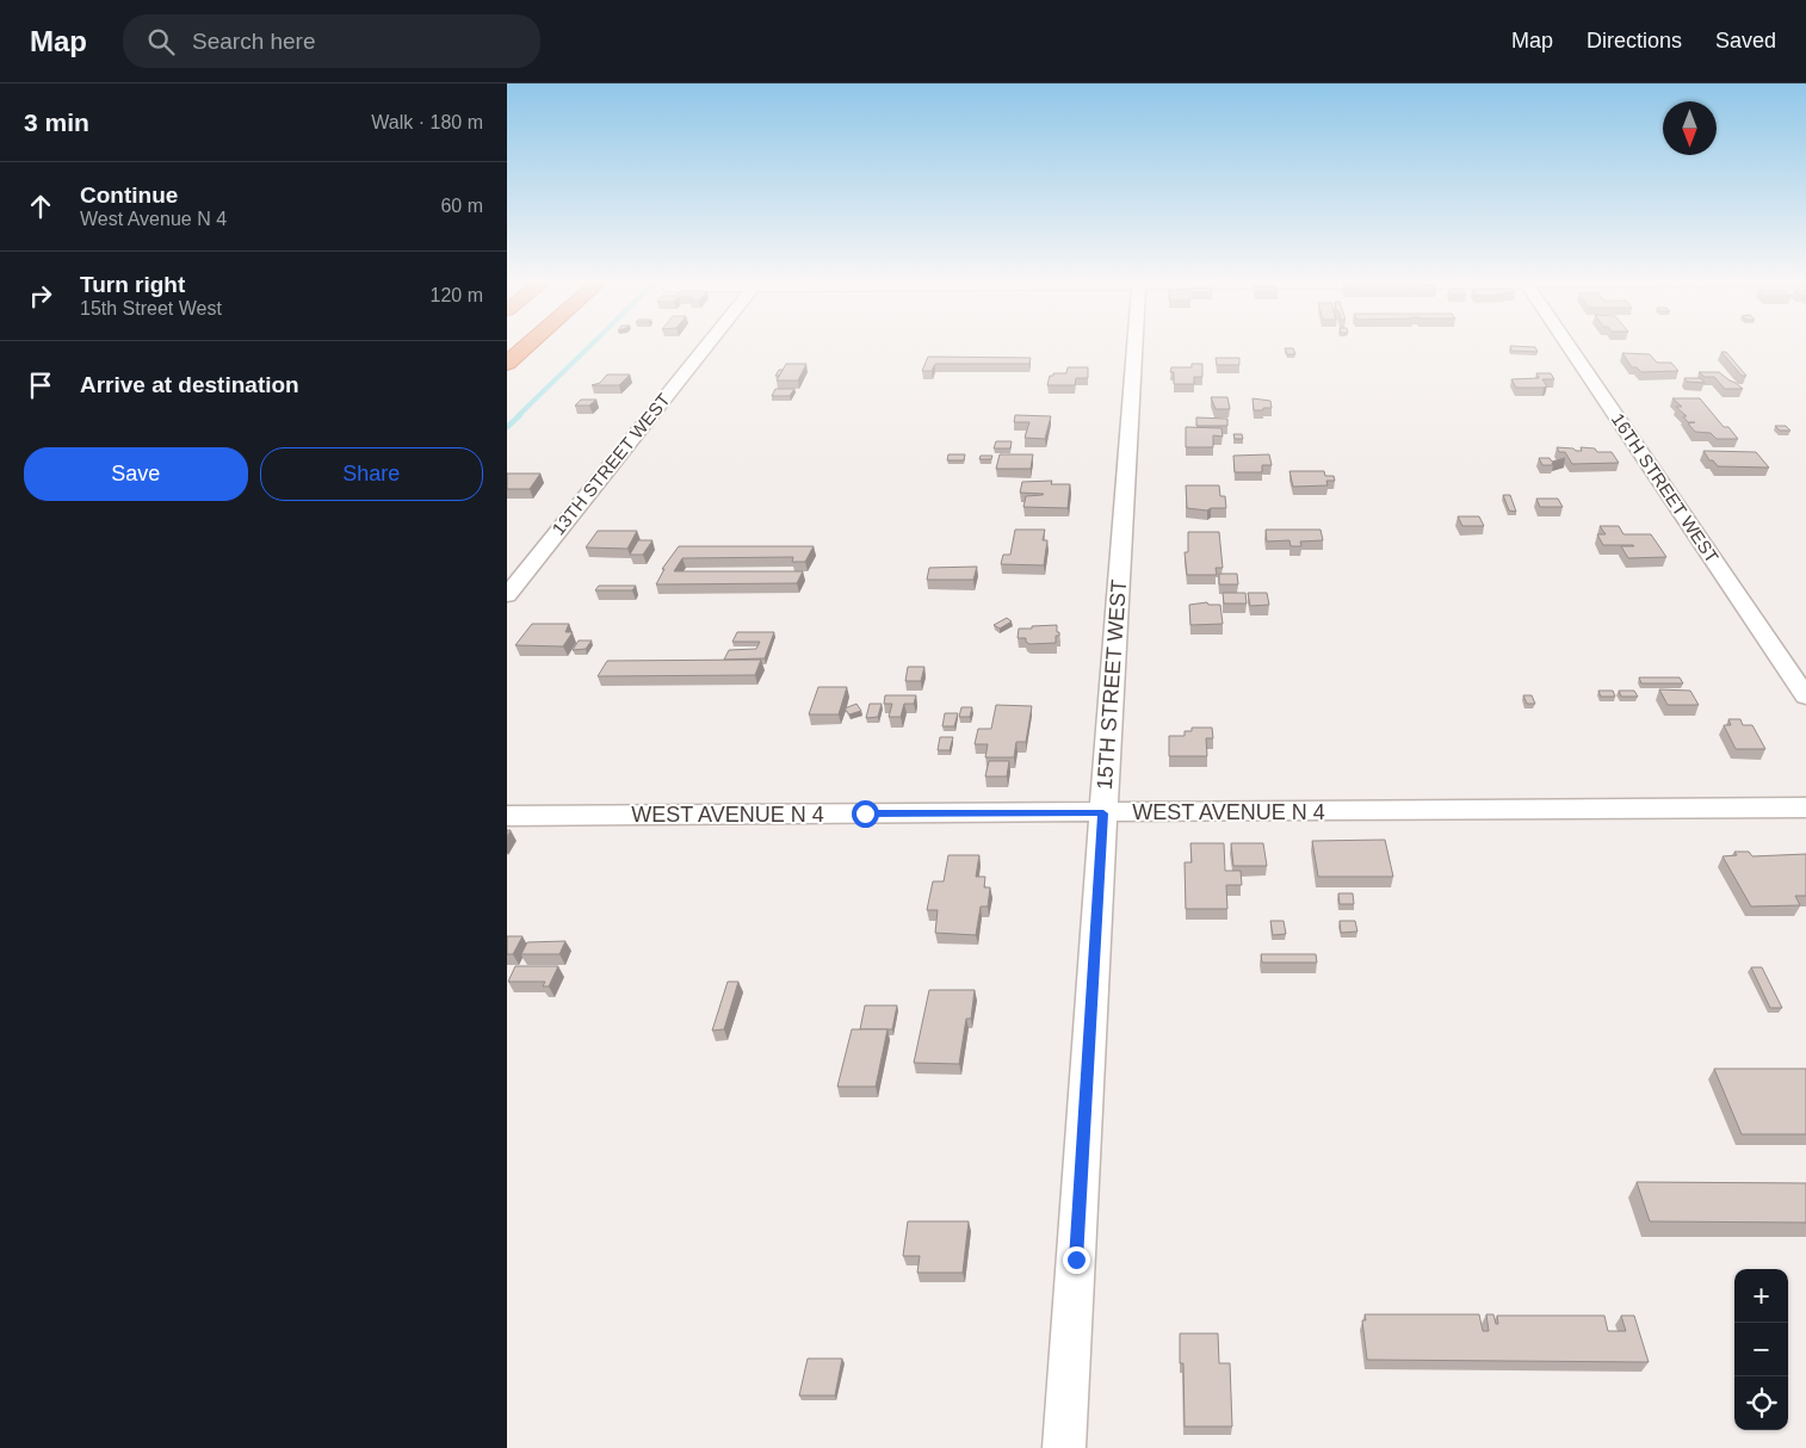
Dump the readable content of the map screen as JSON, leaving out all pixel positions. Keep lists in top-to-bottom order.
{
  "streets": {
    "street": [
      "13TH STREET WEST",
      "16TH STREET WEST",
      "15TH STREET WEST",
      "WEST AVENUE N 4"
    ]
  },
  "crossings": [
    ["15TH STREET WEST", "WEST AVENUE N 4"]
  ],
  "north": "bottom",
  "page": {
    "header": "Map",
    "search": "Search here",
    "nav": ["Map", "Directions", "Saved"],
    "heading": ["3 min", "Walk · 180 m"],
    "list": [
      ["Continue", "West Avenue N 4", "60 m"],
      ["Turn right", "15th Street West", "120 m"],
      "Arrive at destination"
    ],
    "buttons": ["Save", "Share"],
    "map_buttons": ["+", "−"]
  }
}
